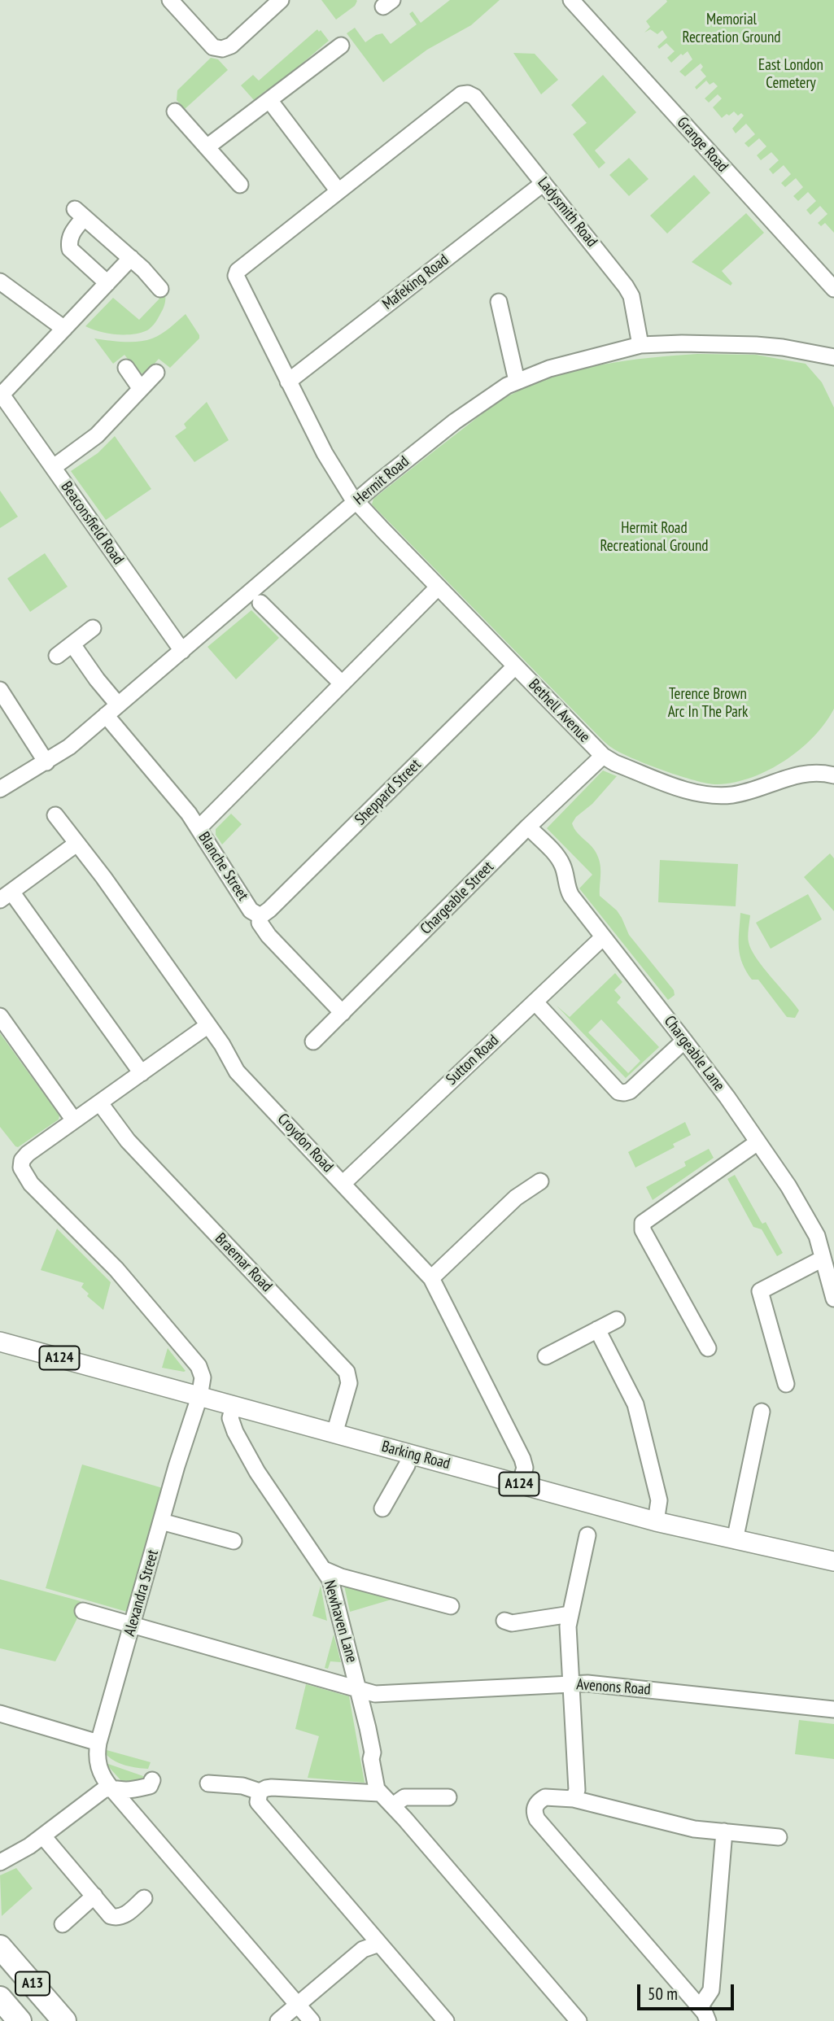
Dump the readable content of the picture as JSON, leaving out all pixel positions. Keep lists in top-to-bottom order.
{
  "streets": {
    "highway": ["A13"],
    "main road": ["A124", "Barking Road"],
    "street": [
      "Grange Road",
      "Ladysmith Road",
      "Mafeking Road",
      "Hermit Road",
      "Beaconsfield Road",
      "Bethell Avenue",
      "Sheppard Street",
      "Blanche Street",
      "Chargeable Street",
      "Chargeable Lane",
      "Sutton Road",
      "Croydon Road",
      "Braemar Road",
      "Alexandra Street",
      "Newhaven Lane",
      "Avenons Road"
    ]
  },
  "crossings": [
    ["Ladysmith Road", "Mafeking Road"],
    ["Ladysmith Road", "Hermit Road"],
    ["Ladysmith Road", "Bethell Avenue"],
    ["Mafeking Road", "Bethell Avenue"],
    ["Hermit Road", "Beaconsfield Road"],
    ["Hermit Road", "Bethell Avenue"],
    ["Hermit Road", "Blanche Street"],
    ["Bethell Avenue", "Sheppard Street"],
    ["Bethell Avenue", "Chargeable Street"],
    ["Sheppard Street", "Blanche Street"],
    ["Blanche Street", "Chargeable Street"],
    ["Chargeable Street", "Chargeable Lane"],
    ["Chargeable Lane", "Sutton Road"],
    ["Sutton Road", "Croydon Road"],
    ["Croydon Road", "Barking Road"],
    ["Braemar Road", "Barking Road"],
    ["Barking Road", "Alexandra Street"],
    ["Barking Road", "Newhaven Lane"],
    ["Alexandra Street", "Avenons Road"],
    ["Newhaven Lane", "Avenons Road"]
  ],
  "parks": [
    "Memorial Recreation Ground",
    "East London Cemetery",
    "Hermit Road Recreational Ground",
    "Terence Brown Arc In The Park"
  ],
  "scale_bar": "50 m"
}
